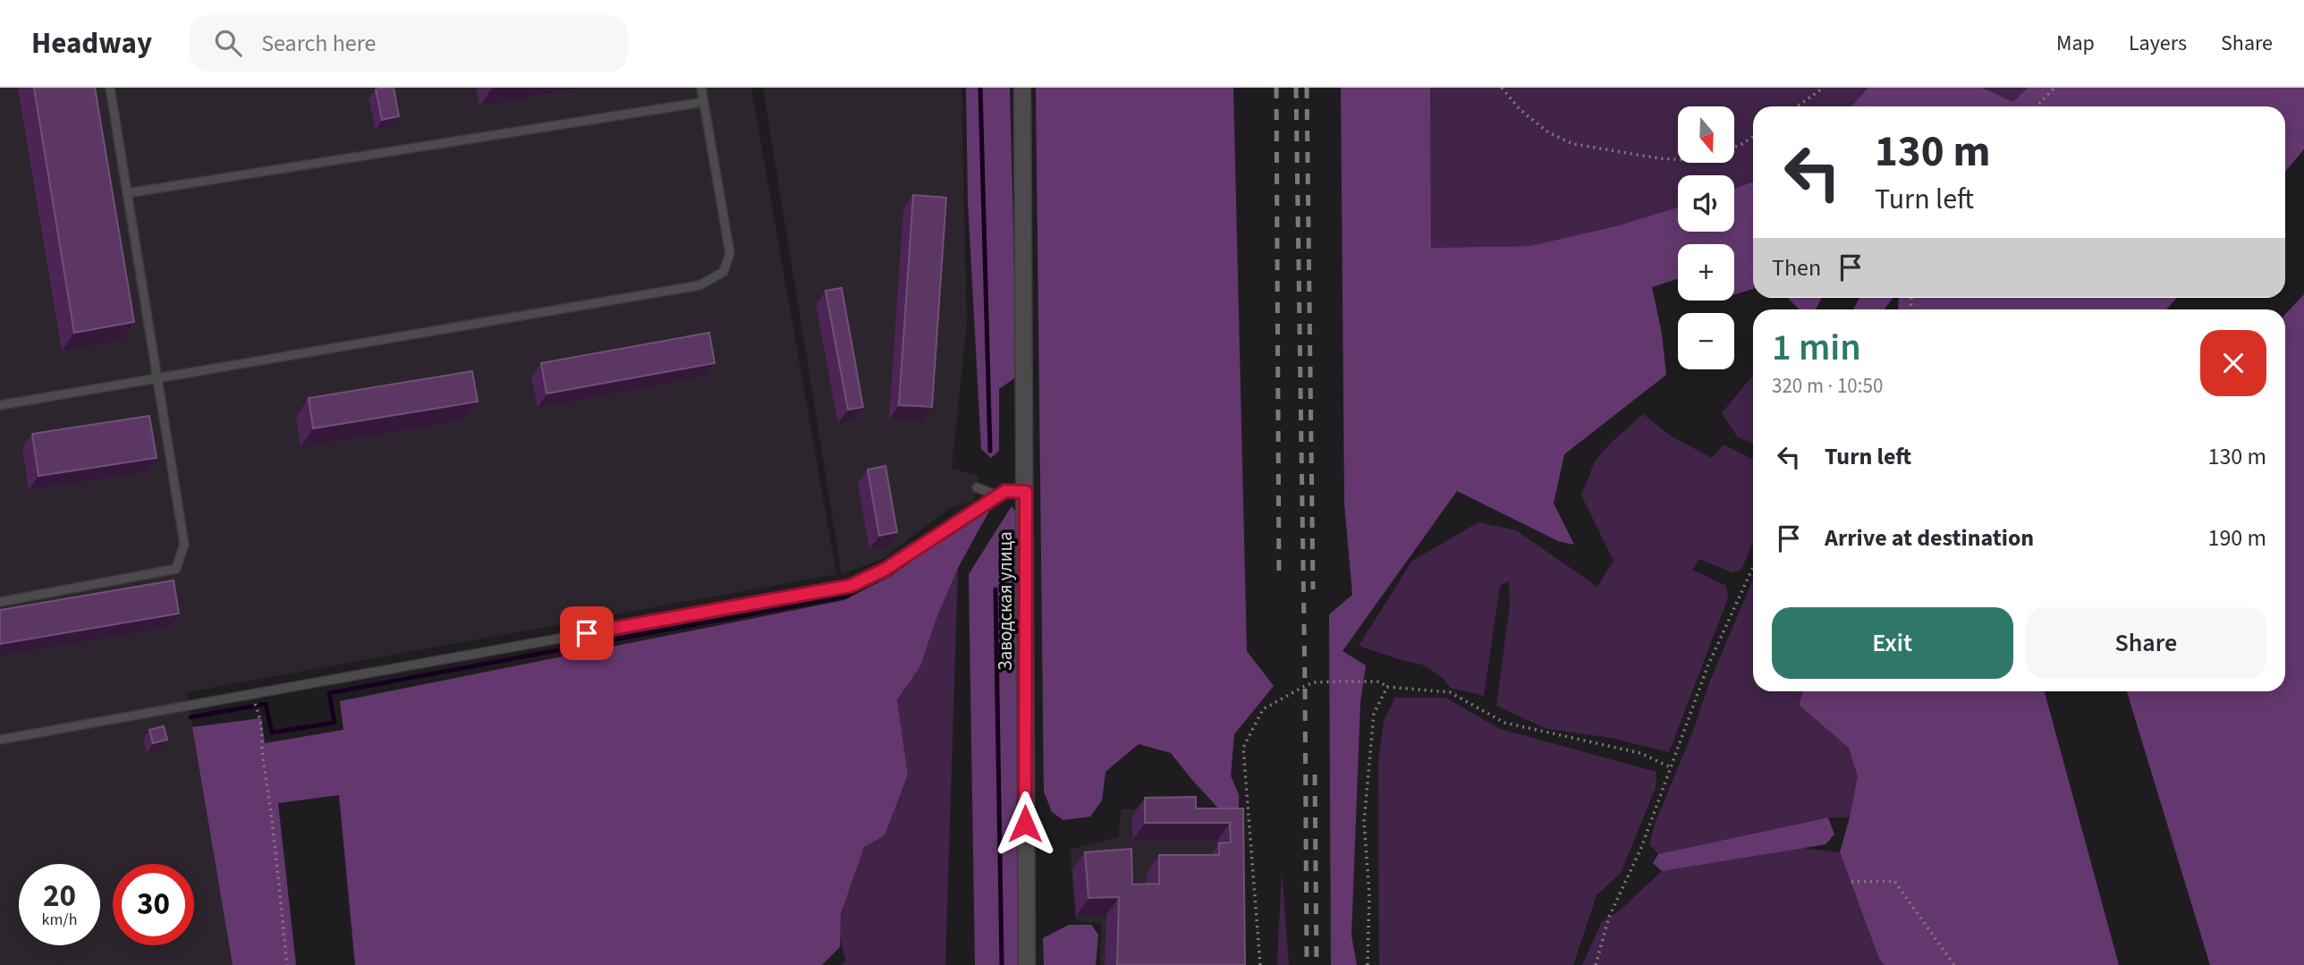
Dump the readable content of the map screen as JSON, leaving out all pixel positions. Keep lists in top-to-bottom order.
{
  "streets": {
    "street": ["Заводская улица"]
  },
  "north": "bottom",
  "page": {
    "header": "Headway",
    "search": "Search here",
    "nav": ["Map", "Layers", "Share"],
    "map_buttons": ["+", "−"],
    "turn": ["130 m", "Turn left"],
    "then": "Then",
    "heading": ["1 min", "320 m · 10:50"],
    "list": [
      {
        "name": "Turn left",
        "value": "130 m"
      },
      {
        "name": "Arrive at destination",
        "value": "190 m"
      }
    ],
    "buttons": ["Exit", "Share"],
    "speed": "20 km/h",
    "limit": "30"
  }
}
